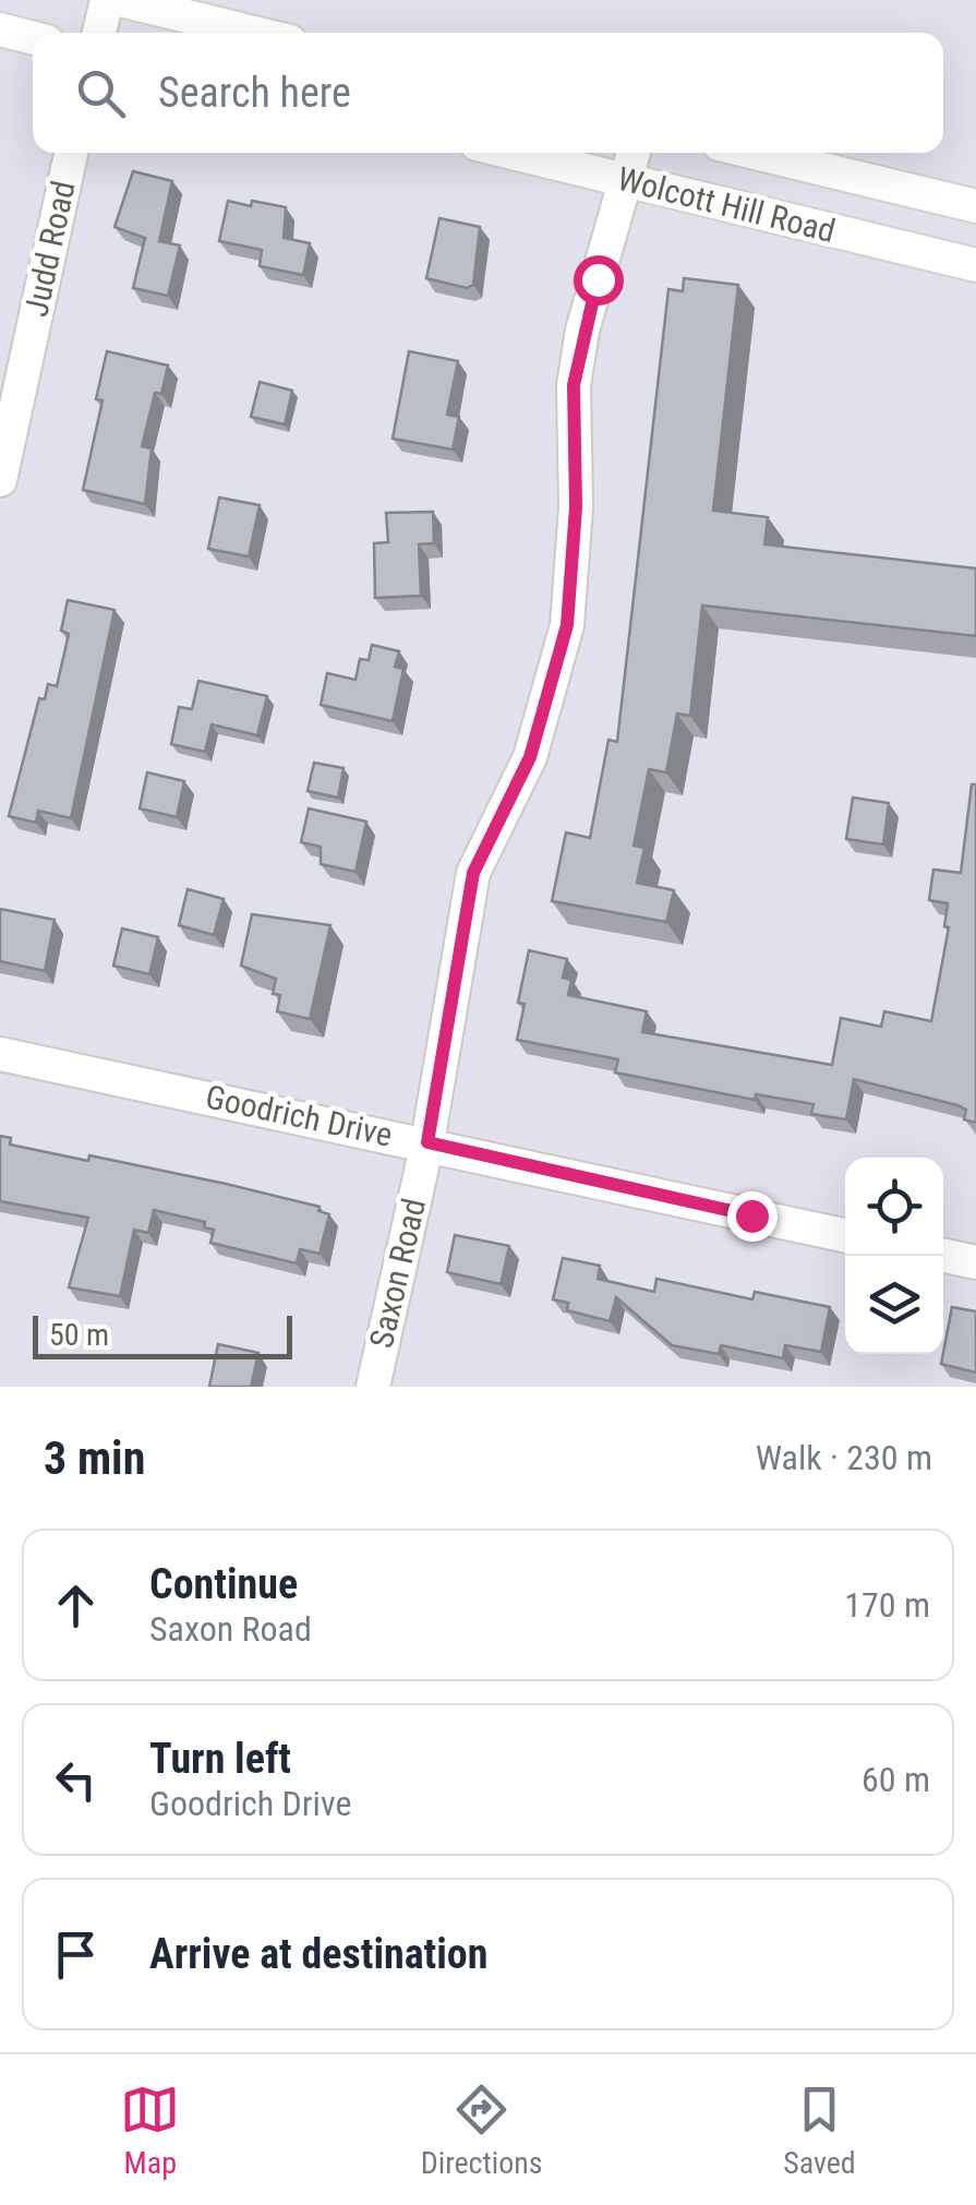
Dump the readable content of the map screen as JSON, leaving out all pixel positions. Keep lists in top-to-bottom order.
{
  "streets": {
    "street": [
      "Wolcott Hill Road",
      "Judd Road",
      "Goodrich Drive",
      "Saxon Road"
    ]
  },
  "crossings": [
    ["Wolcott Hill Road", "Saxon Road"],
    ["Goodrich Drive", "Saxon Road"]
  ],
  "scale_bar": "50 m",
  "page": {
    "search": "Search here",
    "scale": "50 m",
    "heading": ["3 min", "Walk · 230 m"],
    "list": [
      ["Continue", "Saxon Road", "170 m"],
      ["Turn left", "Goodrich Drive", "60 m"],
      "Arrive at destination"
    ],
    "nav": ["Map", "Directions", "Saved"]
  }
}
